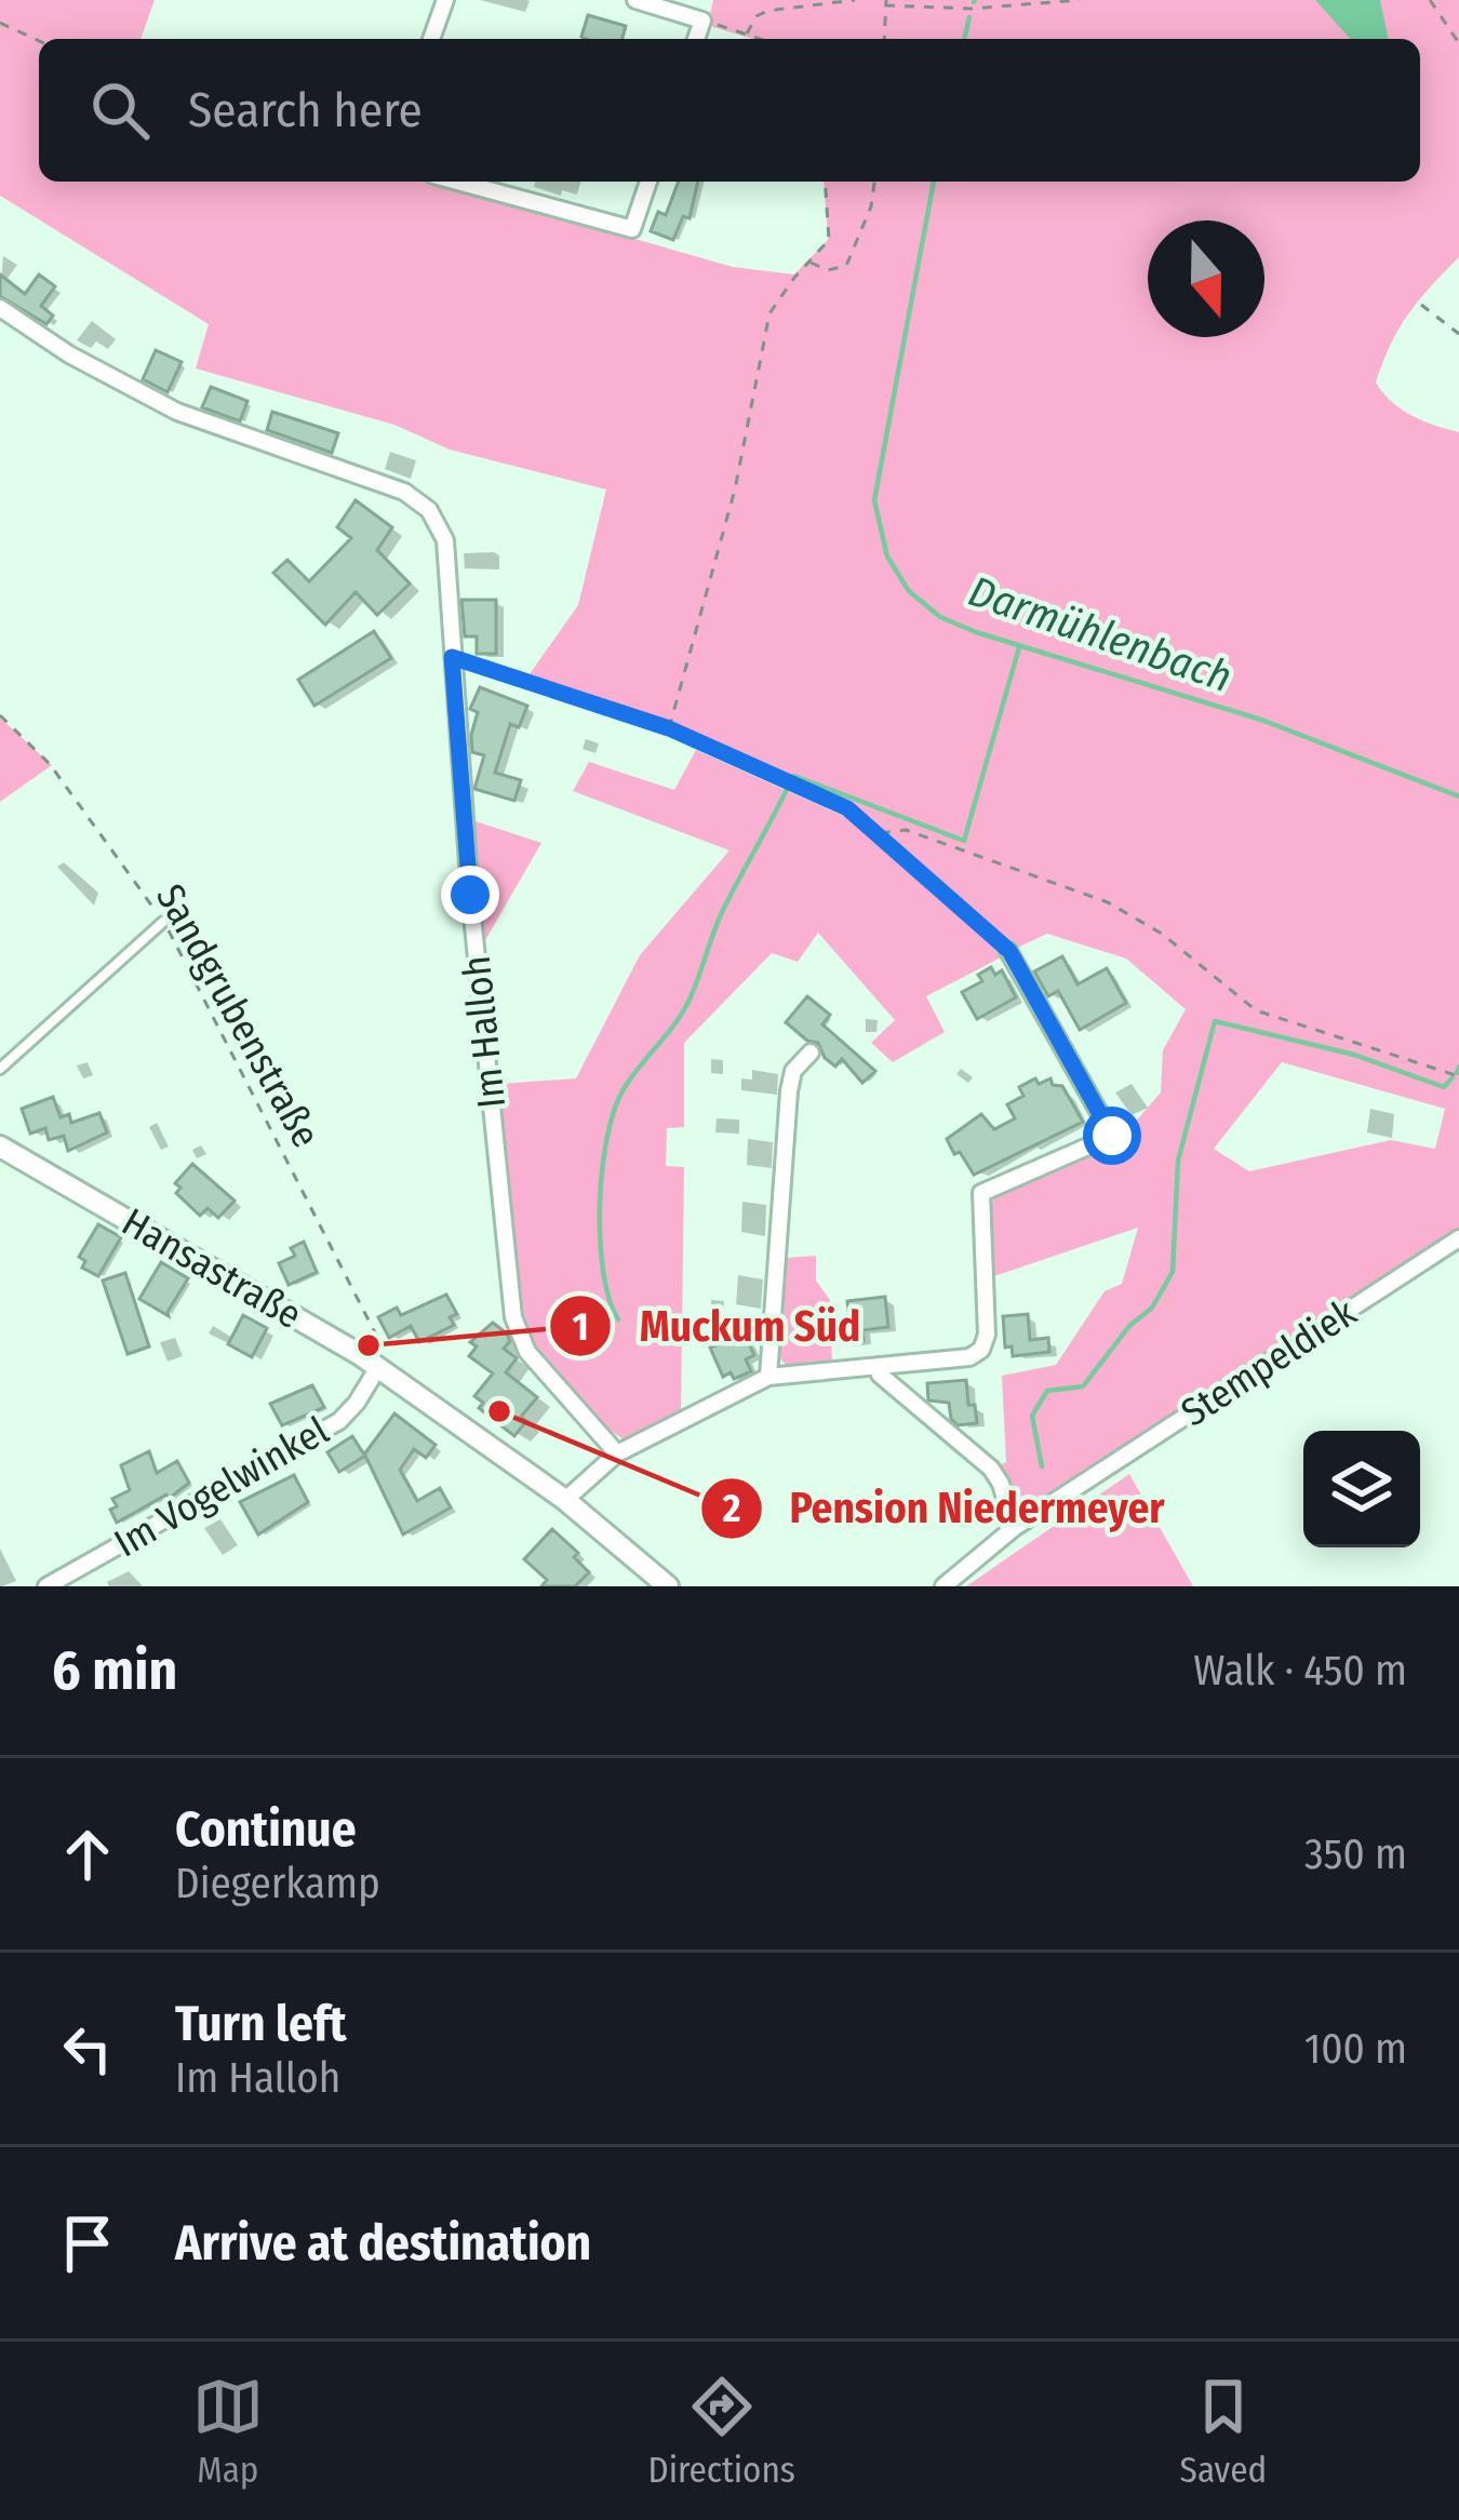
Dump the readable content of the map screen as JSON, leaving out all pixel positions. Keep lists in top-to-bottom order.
{
  "streets": {
    "main road": ["Hansastraße"],
    "street": ["Im Halloh", "Stempeldiek", "Im Vogelwinkel"],
    "path": ["Sandgrubenstraße"]
  },
  "crossings": [
    ["Sandgrubenstraße", "Hansastraße"],
    ["Sandgrubenstraße", "Im Vogelwinkel"],
    ["Hansastraße", "Im Vogelwinkel"]
  ],
  "water": ["Darmühlenbach"],
  "places": ["Muckum Süd", "Pension Niedermeyer"],
  "north": "bottom",
  "page": {
    "search": "Search here",
    "heading": ["6 min", "Walk · 450 m"],
    "list": [
      ["Continue", "Diegerkamp", "350 m"],
      ["Turn left", "Im Halloh", "100 m"],
      "Arrive at destination"
    ],
    "nav": ["Map", "Directions", "Saved"]
  }
}
